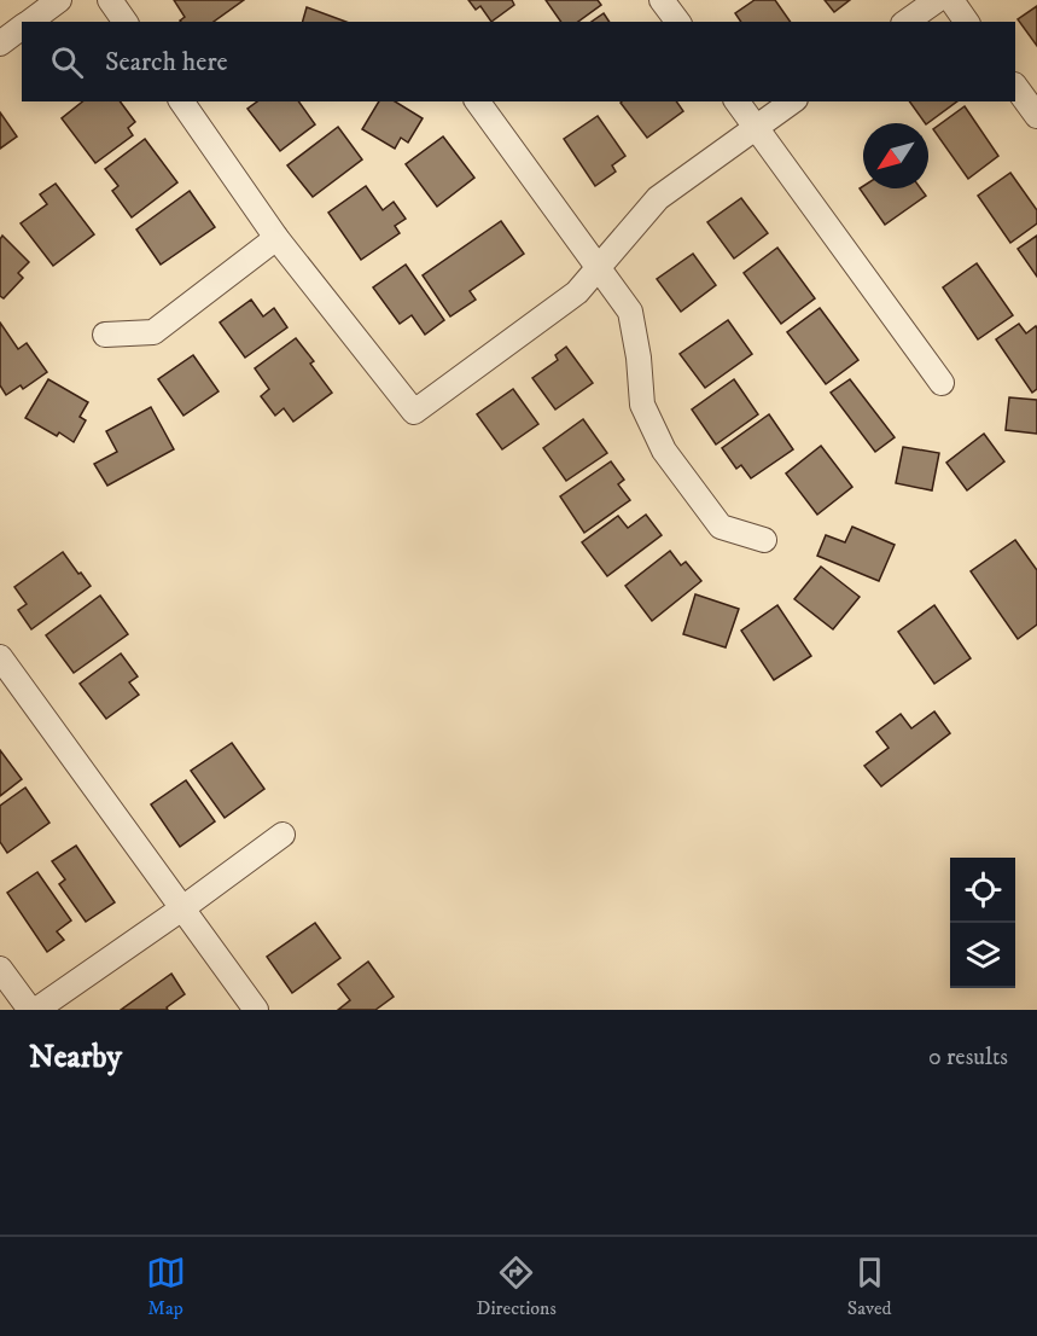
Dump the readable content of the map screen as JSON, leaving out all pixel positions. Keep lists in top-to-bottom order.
{
  "north": "bottom left",
  "page": {
    "search": "Search here",
    "heading": ["Nearby", "0 results"],
    "nav": ["Map", "Directions", "Saved"]
  }
}
